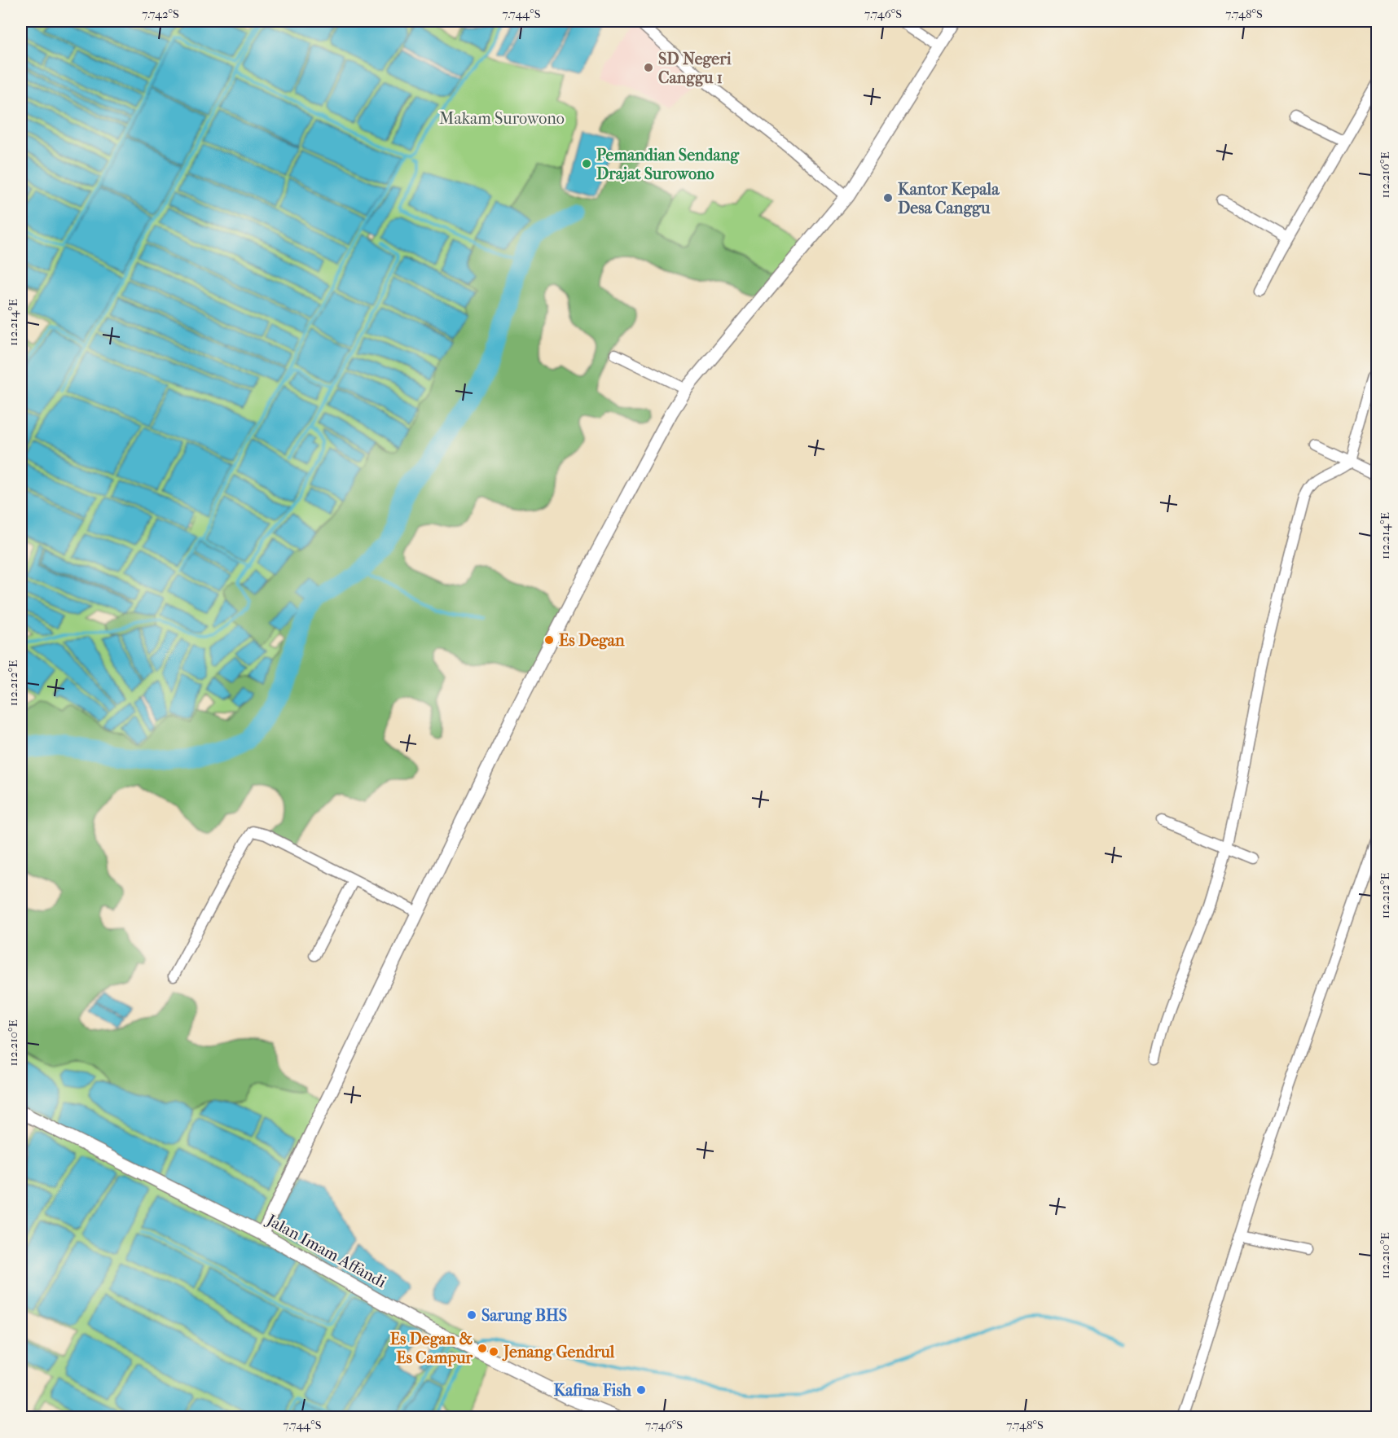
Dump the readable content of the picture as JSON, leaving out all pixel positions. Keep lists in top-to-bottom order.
{
  "streets": {
    "street": ["Jalan Imam Affandi"]
  },
  "parks": ["Makam Surowono"],
  "places": [
    "SD Negeri Canggu 1",
    "Pemandian Sendang Drajat Surowono",
    "Kantor Kepala Desa Canggu",
    "Es Degan",
    "Sarung BHS",
    "Es Degan & Es Campur",
    "Jenang Gendrul",
    "Kafina Fish"
  ],
  "coordinates": [
    "7.742°S",
    "7.744°S",
    "7.746°S",
    "7.748°S",
    "112.216°E",
    "112.214°E",
    "112.212°E",
    "112.210°E"
  ]
}
